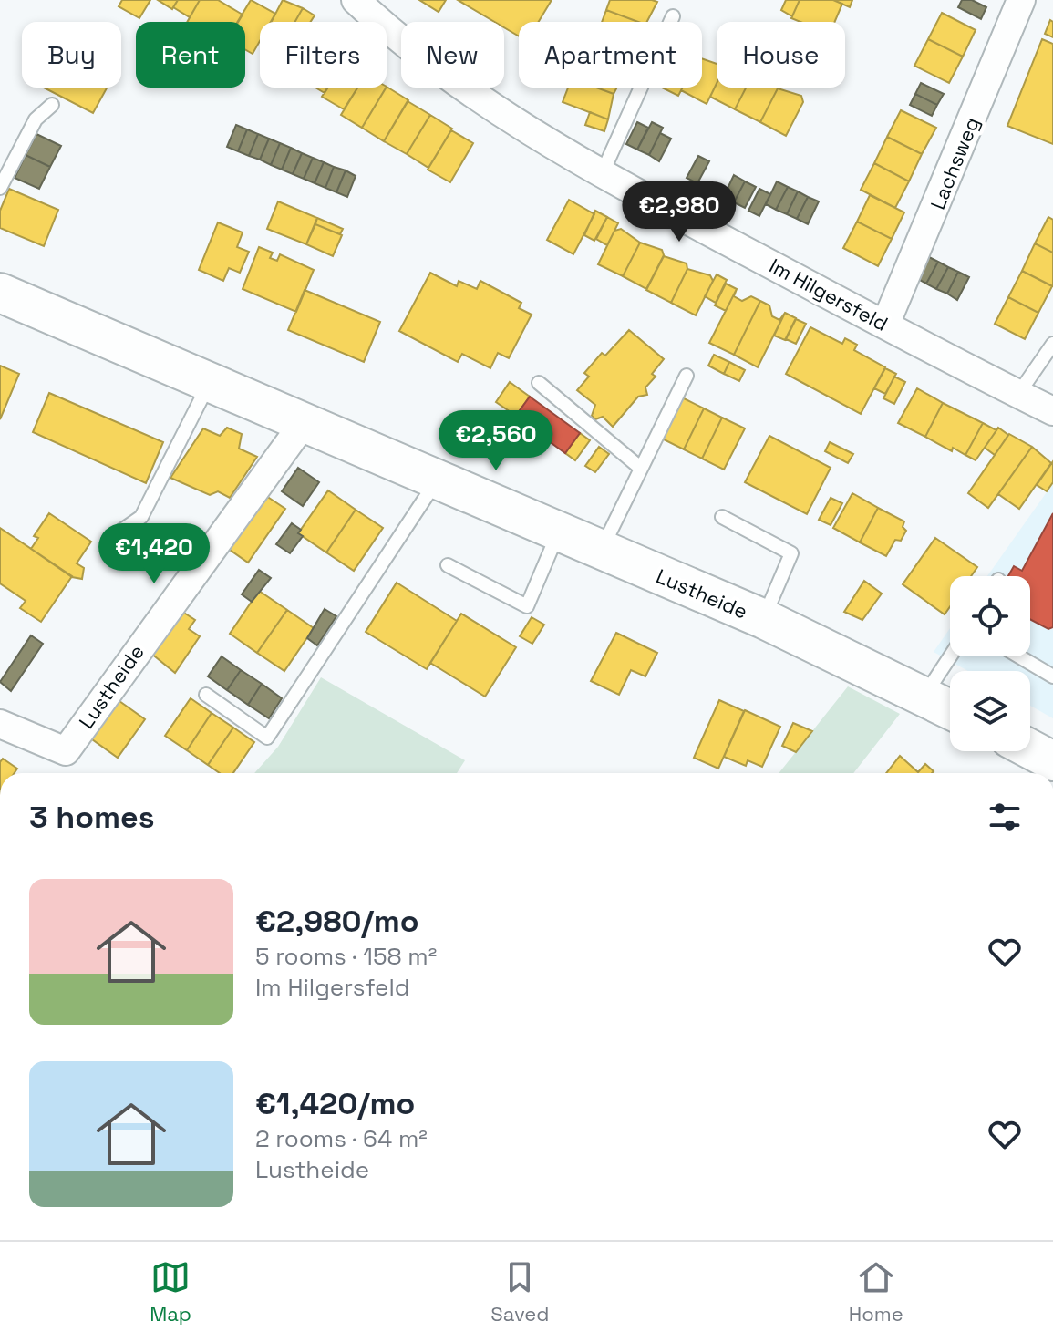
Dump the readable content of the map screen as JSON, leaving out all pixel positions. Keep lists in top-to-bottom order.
{
  "streets": {
    "main road": ["Lustheide"],
    "street": ["Lachsweg", "Im Hilgersfeld"]
  },
  "crossings": [
    ["Lachsweg", "Im Hilgersfeld"]
  ],
  "page": {
    "chip": [
      "Buy",
      "Rent",
      "Filters",
      "New",
      "Apartment",
      "House"
    ],
    "price": ["€2,980", "€2,560", "€1,420"],
    "heading": "3 homes",
    "list": [
      {
        "name": "€2,980/mo",
        "note": "5 rooms · 158 m² · Im Hilgersfeld"
      },
      {
        "name": "€1,420/mo",
        "note": "2 rooms · 64 m² · Lustheide"
      }
    ],
    "tabs": ["Map", "Saved", "Home"]
  }
}
